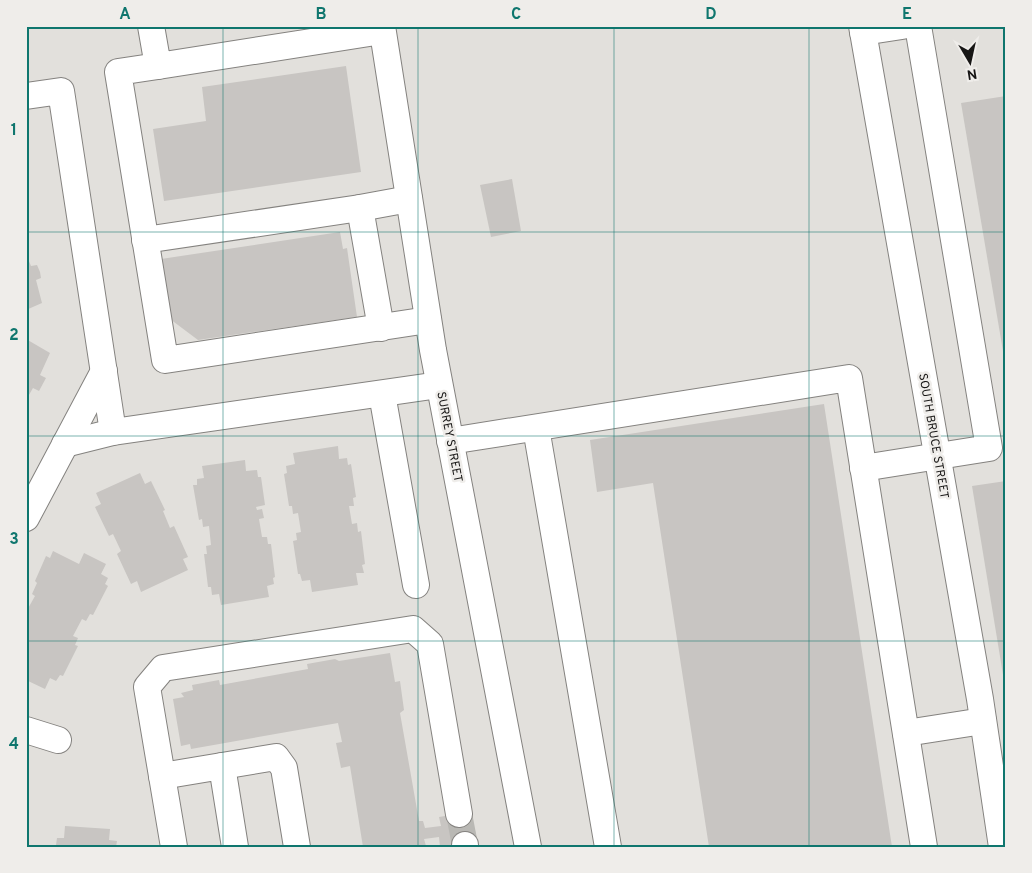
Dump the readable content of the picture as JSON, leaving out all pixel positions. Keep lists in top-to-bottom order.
{
  "streets": {
    "street": ["SOUTH BRUCE STREET", "SURREY STREET"]
  },
  "north": "bottom",
  "grid": {
    "columns": [
      "A",
      "B",
      "C",
      "D",
      "E"
    ],
    "rows": [
      "1",
      "2",
      "3",
      "4"
    ]
  }
}
